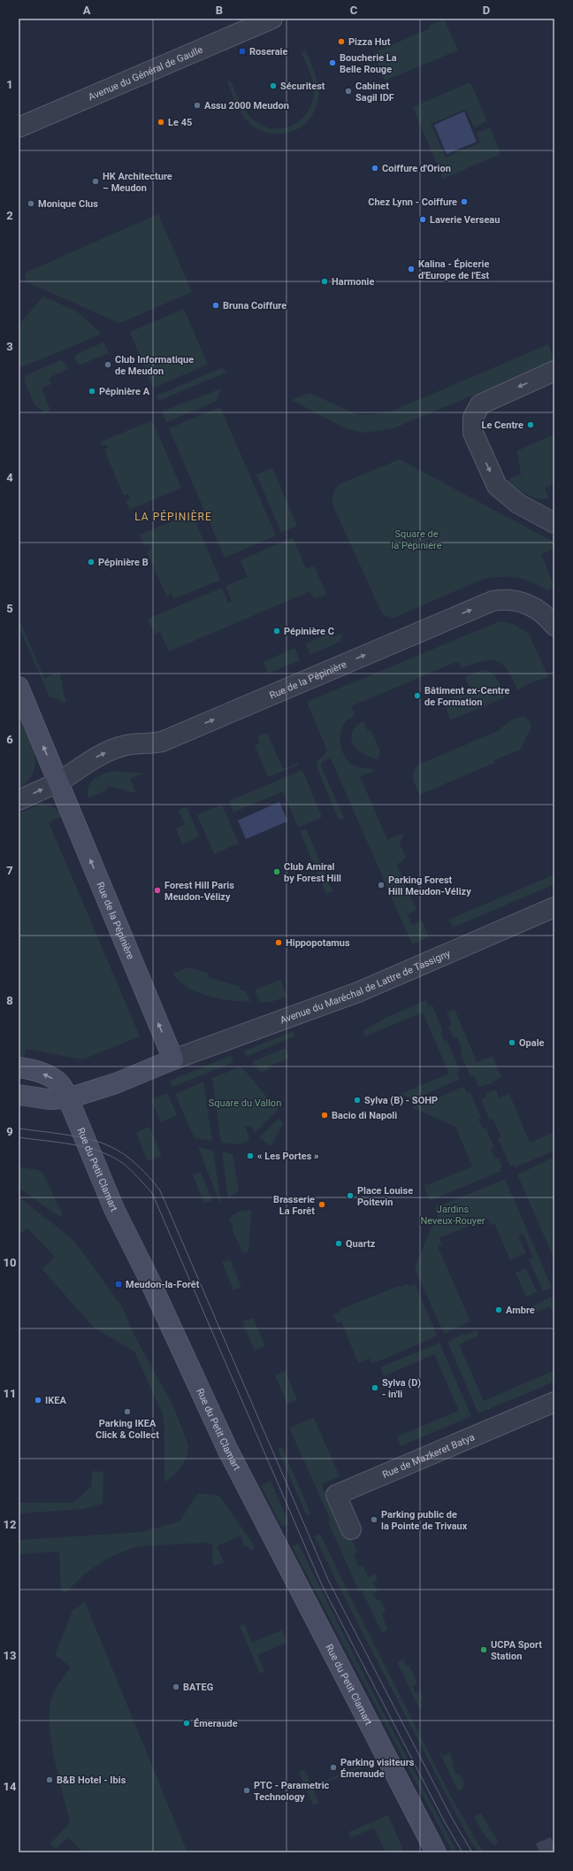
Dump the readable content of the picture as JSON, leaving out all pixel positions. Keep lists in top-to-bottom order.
{
  "streets": {
    "main road": ["Rue de la Pépinière", "Rue du Petit Clamart"],
    "street": ["Avenue du Général de Gaulle", "Avenue du Maréchal de Lattre de Tassigny", "Rue de Mazkeret Batya"]
  },
  "crossings": [
    ["Rue de la Pépinière", "Avenue du Maréchal de Lattre de Tassigny"]
  ],
  "districts": ["LA PÉPINIÈRE"],
  "parks": ["Square de la Pépinière", "Square du Vallon", "Jardins Neveux-Rouyer"],
  "places": {
    "other": [
      "Pizza Hut",
      "Boucherie La Belle Rouge",
      "Sécuritest",
      "Cabinet Sagil IDF",
      "Assu 2000 Meudon",
      "Le 45",
      "Coiffure d'Orion",
      "HK Architecture – Meudon",
      "Chez Lynn - Coiffure",
      "Monique Clus",
      "Laverie Verseau",
      "Kalina - Épicerie d'Europe de l'Est",
      "Harmonie",
      "Bruna Coiffure",
      "Club Informatique de Meudon",
      "Pépinière A",
      "Le Centre",
      "Pépinière B",
      "Pépinière C",
      "Bâtiment ex-Centre de Formation",
      "Club Amiral by Forest Hill",
      "Parking Forest Hill Meudon-Vélizy",
      "Forest Hill Paris Meudon-Vélizy",
      "Hippopotamus",
      "Opale",
      "Sylva (B) - SOHP",
      "Bacio di Napoli",
      "« Les Portes »",
      "Place Louise Poitevin",
      "Brasserie La Forêt",
      "Quartz",
      "Ambre",
      "Sylva (D) - in'li",
      "IKEA",
      "Parking IKEA Click & Collect",
      "Parking public de la Pointe de Trivaux",
      "UCPA Sport Station",
      "BATEG",
      "Émeraude",
      "Parking visiteurs Émeraude",
      "B&B Hotel - Ibis",
      "PTC - Parametric Technology"
    ],
    "transit": ["Roseraie", "Meudon-la-Forêt"]
  },
  "grid": {
    "columns": [
      "A",
      "B",
      "C",
      "D"
    ],
    "rows": [
      "1",
      "2",
      "3",
      "4",
      "5",
      "6",
      "7",
      "8",
      "9",
      "10",
      "11",
      "12",
      "13",
      "14"
    ]
  }
}
